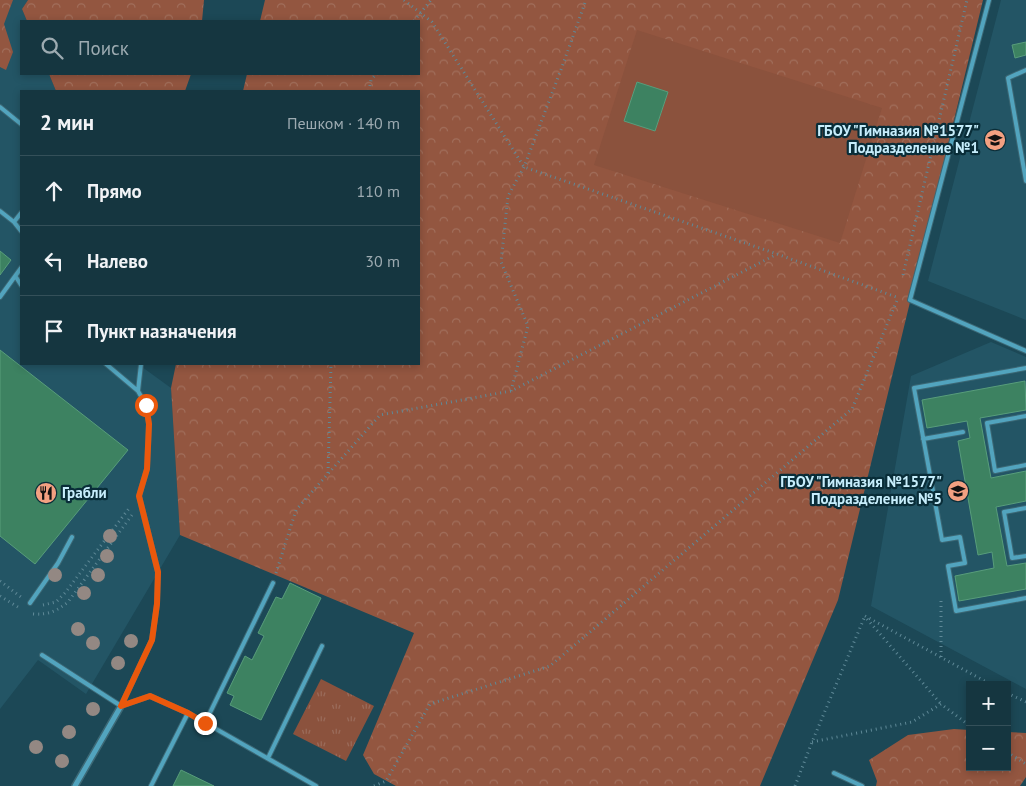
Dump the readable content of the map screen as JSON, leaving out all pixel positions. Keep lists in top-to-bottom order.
{
  "places": {
    "school or university": ["ГБОУ \"Гимназия №1577\" Подразделение №1", "ГБОУ \"Гимназия №1577\" Подразделение №5"],
    "restaurant": ["Грабли"]
  },
  "page": {
    "search": "Поиск",
    "heading": ["2 мин", "Пешком · 140 m"],
    "list": [
      ["Прямо", "110 m"],
      ["Налево", "30 m"],
      "Пункт назначения"
    ],
    "map_buttons": ["+", "−"]
  }
}
